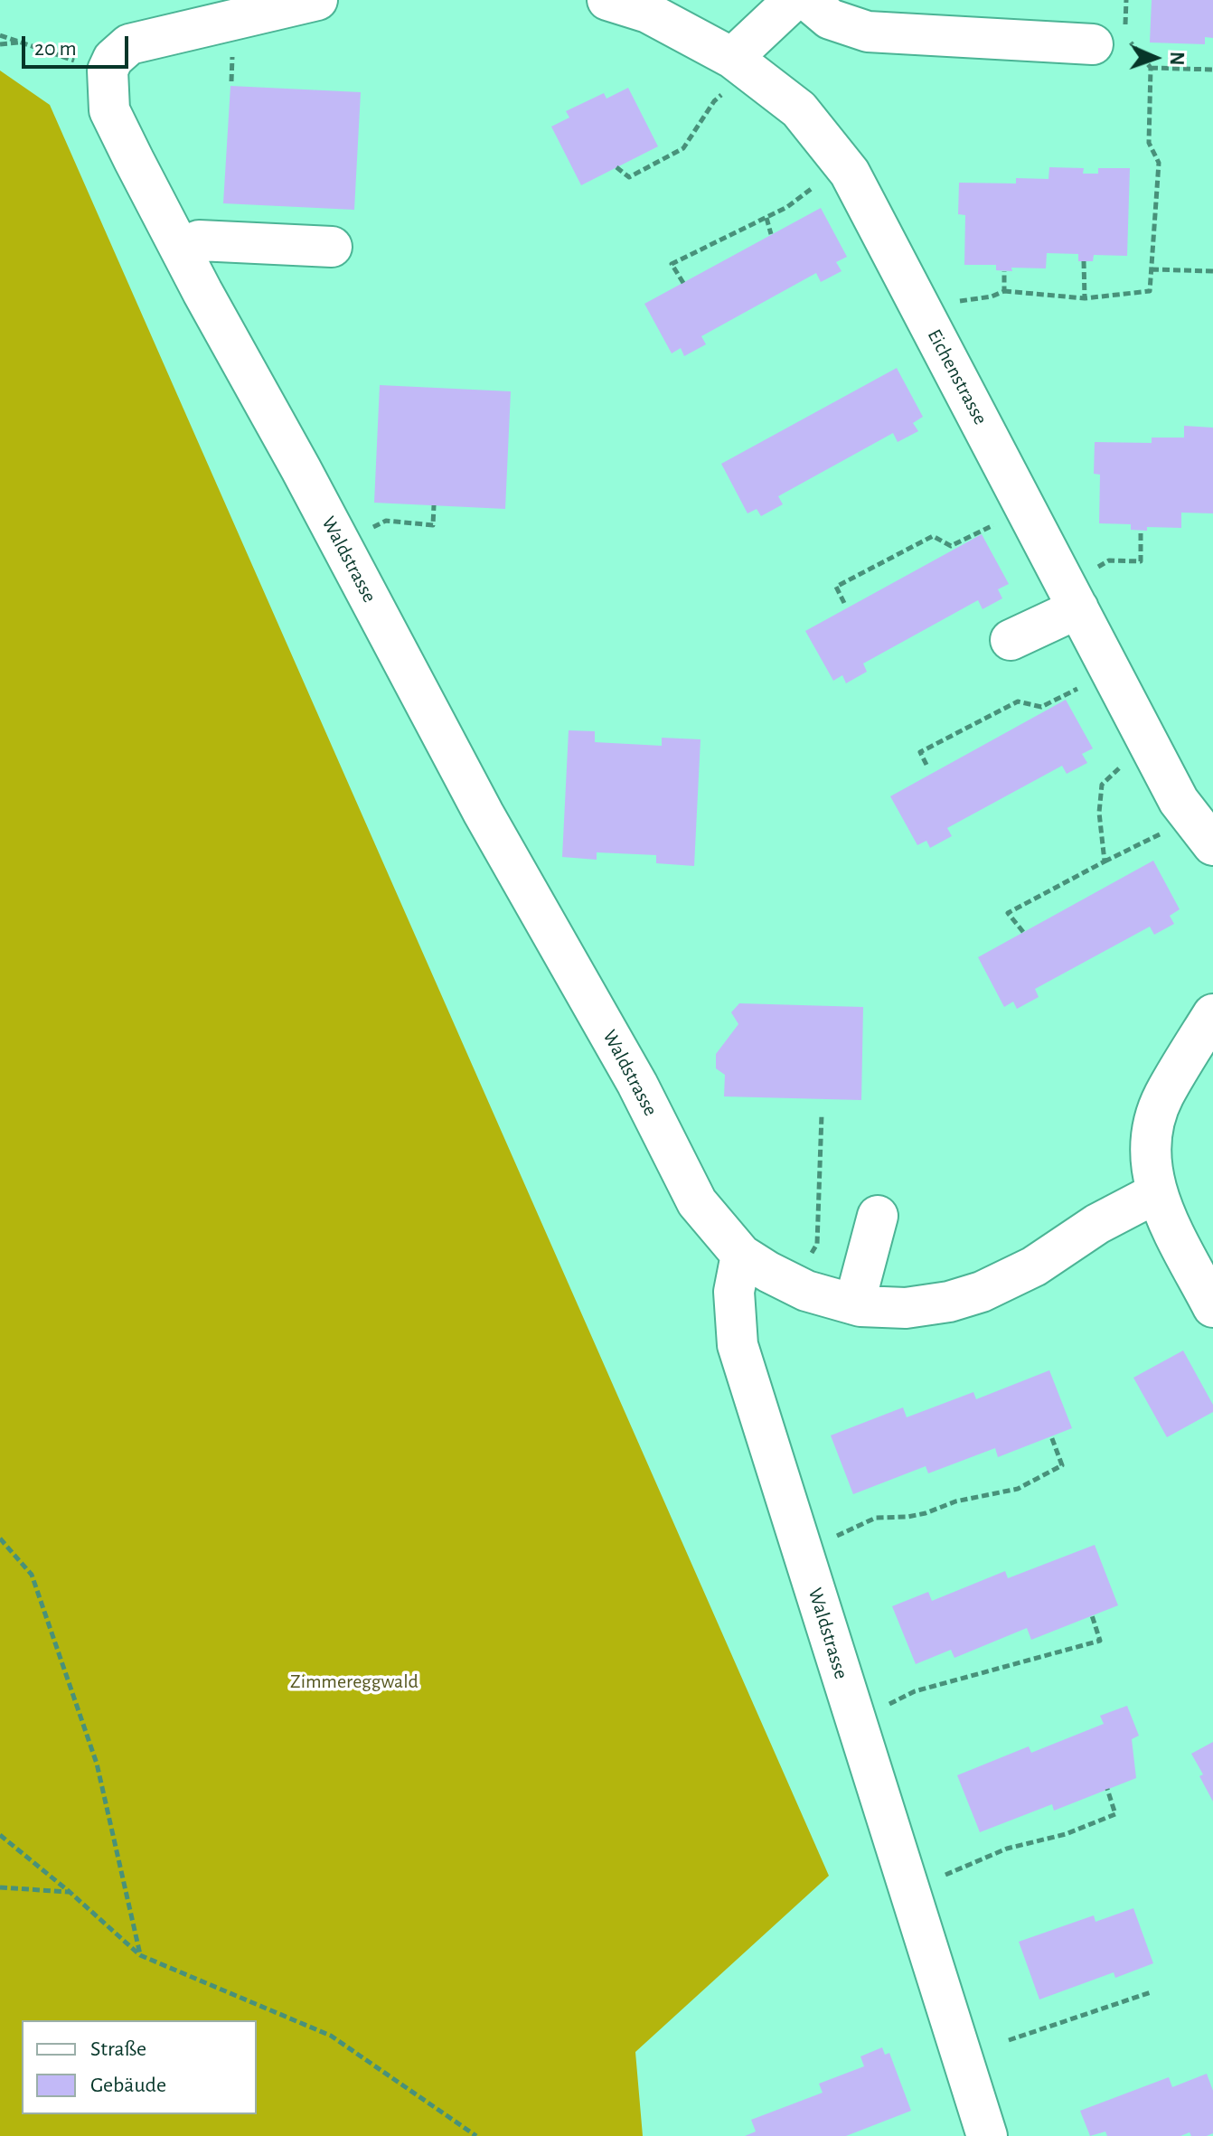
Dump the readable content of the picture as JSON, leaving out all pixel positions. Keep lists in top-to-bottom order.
{
  "streets": {
    "street": ["Eichenstrasse", "Waldstrasse"]
  },
  "parks": ["Zimmereggwald"],
  "legend": ["Straße", "Gebäude"],
  "scale_bar": "20 m",
  "north": "right"
}
